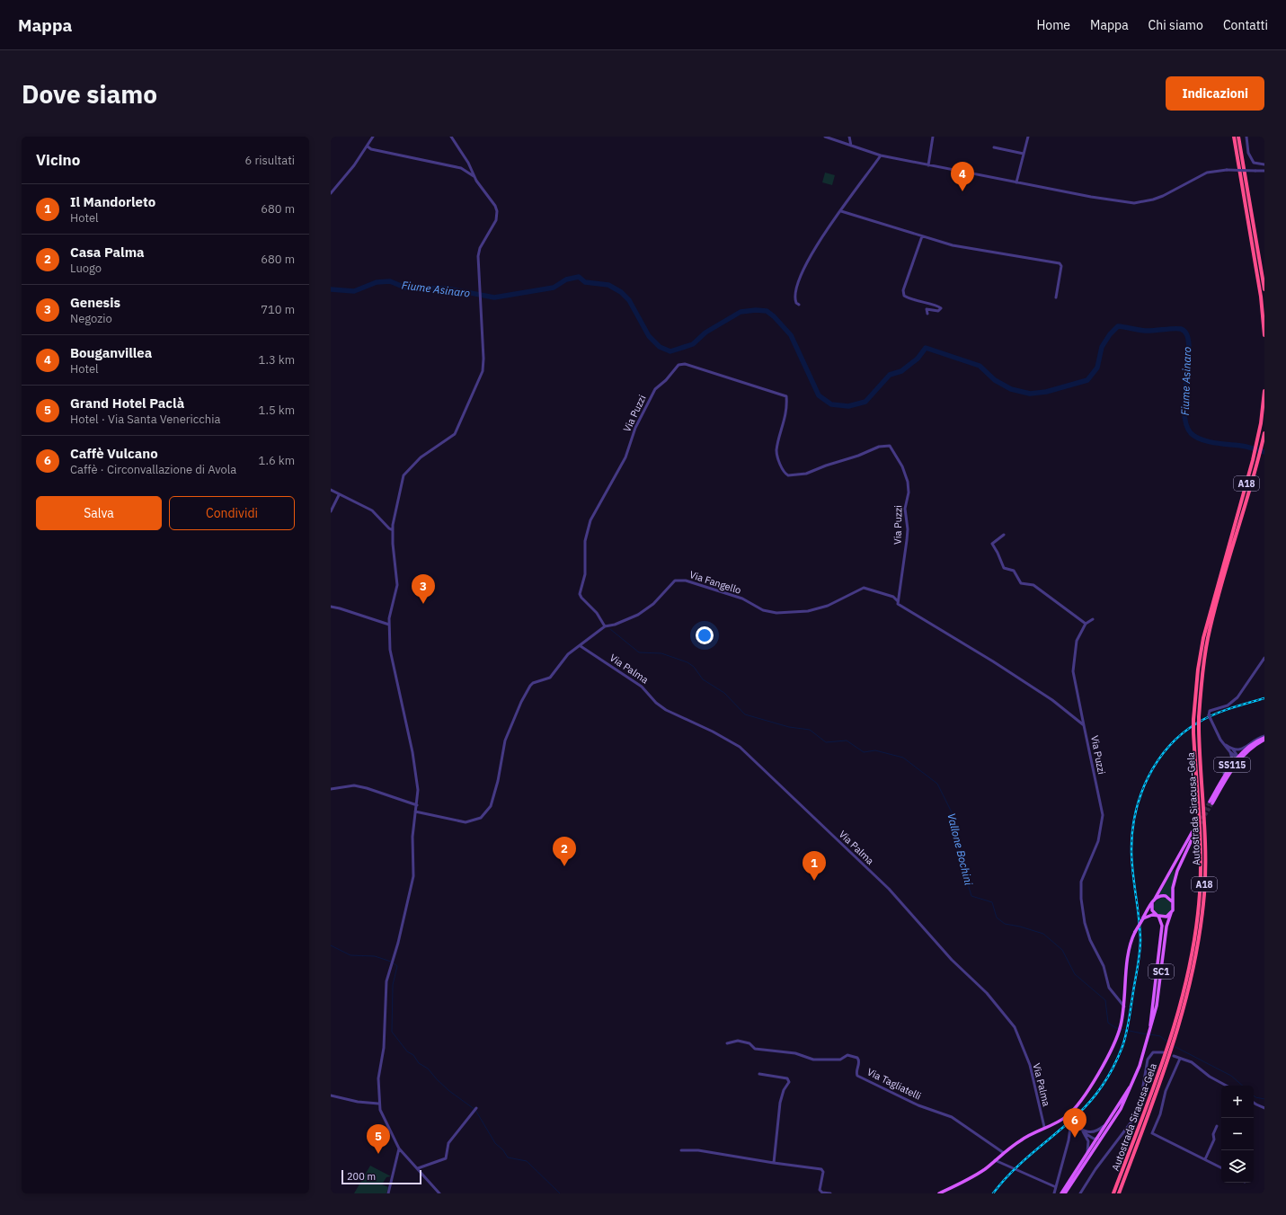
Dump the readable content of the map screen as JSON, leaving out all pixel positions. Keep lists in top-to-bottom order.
{
  "streets": {
    "highway": ["A18", "Autostrada Siracusa-Gela"],
    "main road": ["SS115", "SC1"],
    "street": [
      "Via Puzzi",
      "Via Fangello",
      "Via Palma",
      "Via Tagliatelli"
    ]
  },
  "crossings": [
    ["Via Puzzi", "Via Fangello"],
    ["Via Fangello", "Via Palma"]
  ],
  "water": ["Fiume Asinaro", "Vallone Bochini"],
  "scale_bar": "200 m",
  "page": {
    "header": "Mappa",
    "nav": [
      "Home",
      "Mappa",
      "Chi siamo",
      "Contatti"
    ],
    "buttons": [
      "Indicazioni",
      ["Salva", "Condividi"]
    ],
    "title": "Dove siamo",
    "heading": ["Vicino", "6 risultati"],
    "pins": [
      "4",
      "3",
      "2",
      "1",
      "6",
      "5"
    ],
    "list": [
      {
        "mark": "1",
        "name": "Il Mandorleto",
        "note": "Hotel",
        "value": "680 m"
      },
      {
        "mark": "2",
        "name": "Casa Palma",
        "note": "Luogo",
        "value": "680 m"
      },
      {
        "mark": "3",
        "name": "Genesis",
        "note": "Negozio",
        "value": "710 m"
      },
      {
        "mark": "4",
        "name": "Bouganvillea",
        "note": "Hotel",
        "value": "1.3 km"
      },
      {
        "mark": "5",
        "name": "Grand Hotel Paclà",
        "note": "Hotel · Via Santa Venericchia",
        "value": "1.5 km"
      },
      {
        "mark": "6",
        "name": "Caffè Vulcano",
        "note": "Caffè · Circonvallazione di Avola",
        "value": "1.6 km"
      }
    ],
    "map_buttons": ["+", "−"],
    "scale": "200 m"
  }
}
